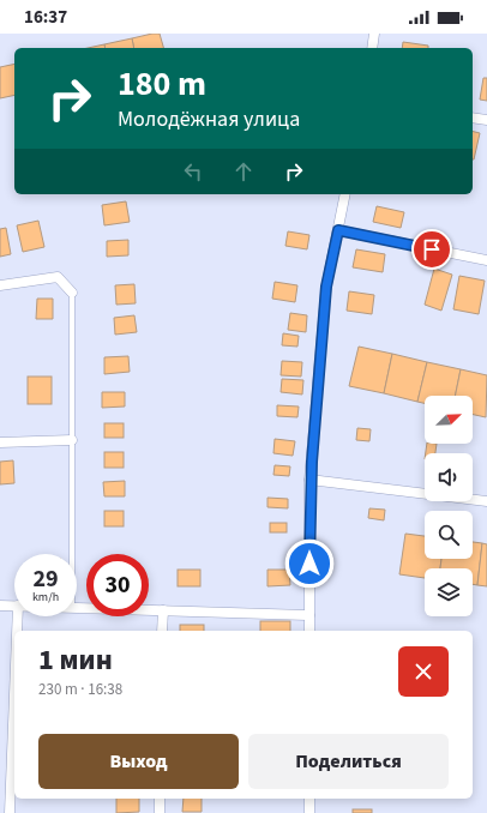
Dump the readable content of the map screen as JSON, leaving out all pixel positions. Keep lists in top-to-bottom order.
{
  "north": "top right",
  "page": {
    "status": "16:37",
    "turn": ["180 m", "Молодёжная улица"],
    "speed": "29 km/h",
    "limit": "30",
    "heading": ["1 мин", "230 m · 16:38"],
    "buttons": ["Выход", "Поделиться"]
  }
}
